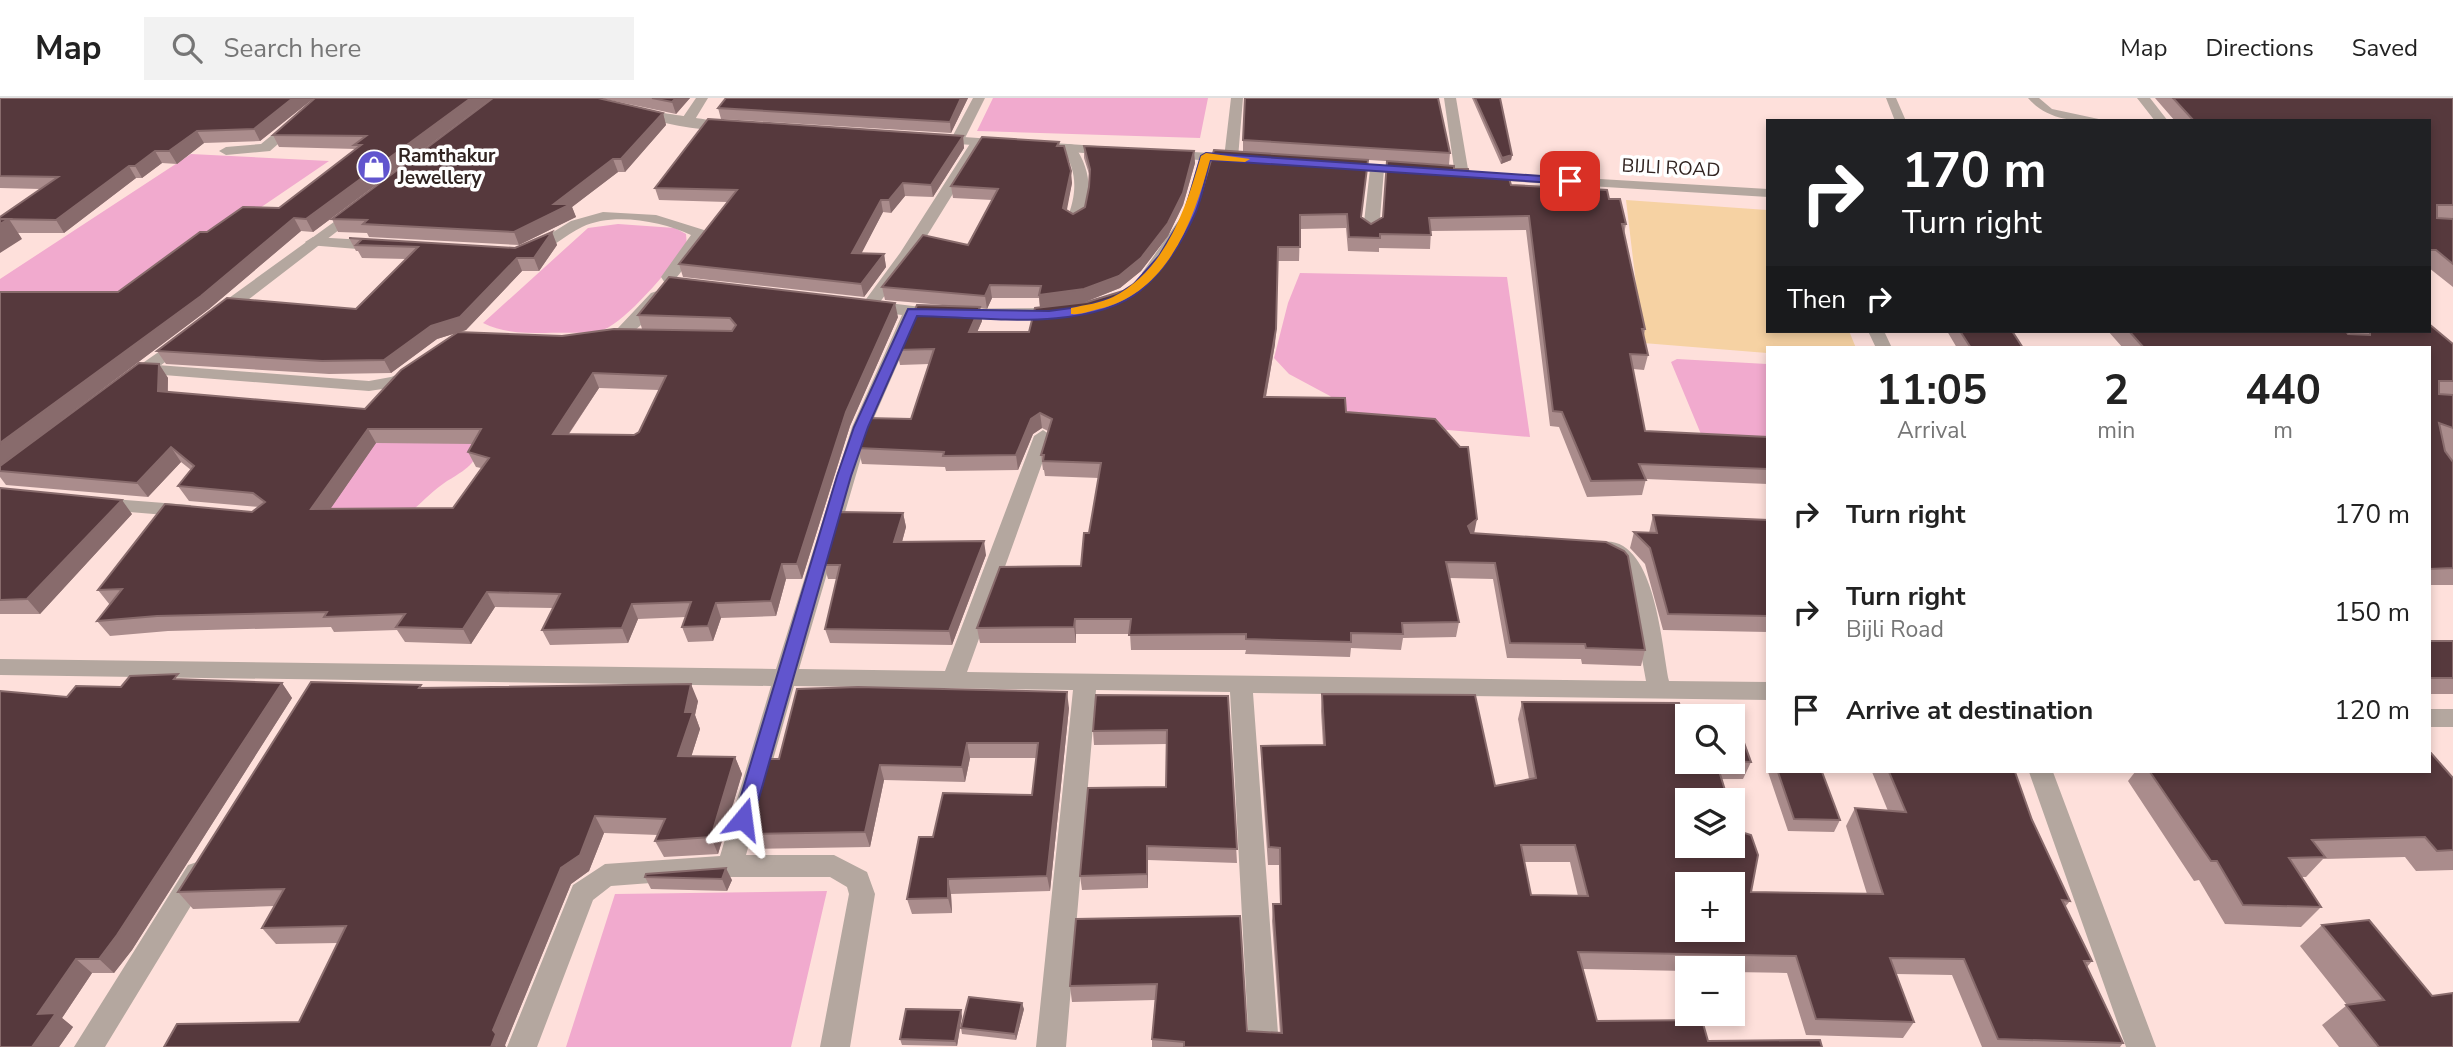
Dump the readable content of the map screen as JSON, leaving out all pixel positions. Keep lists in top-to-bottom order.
{
  "streets": {
    "street": ["BIJLI ROAD"]
  },
  "places": {
    "shop": ["Ramthakur Jewellery"]
  },
  "page": {
    "header": "Map",
    "search": "Search here",
    "nav": ["Map", "Directions", "Saved"],
    "turn": ["170 m", "Turn right"],
    "then": "Then",
    "eta": [
      "11:05",
      "Arrival",
      "2",
      "min",
      "440",
      "m"
    ],
    "list": [
      {
        "name": "Turn right",
        "value": "170 m"
      },
      {
        "name": "Turn right",
        "note": "Bijli Road",
        "value": "150 m"
      },
      {
        "name": "Arrive at destination",
        "value": "120 m"
      }
    ],
    "map_buttons": ["+", "−"]
  }
}
